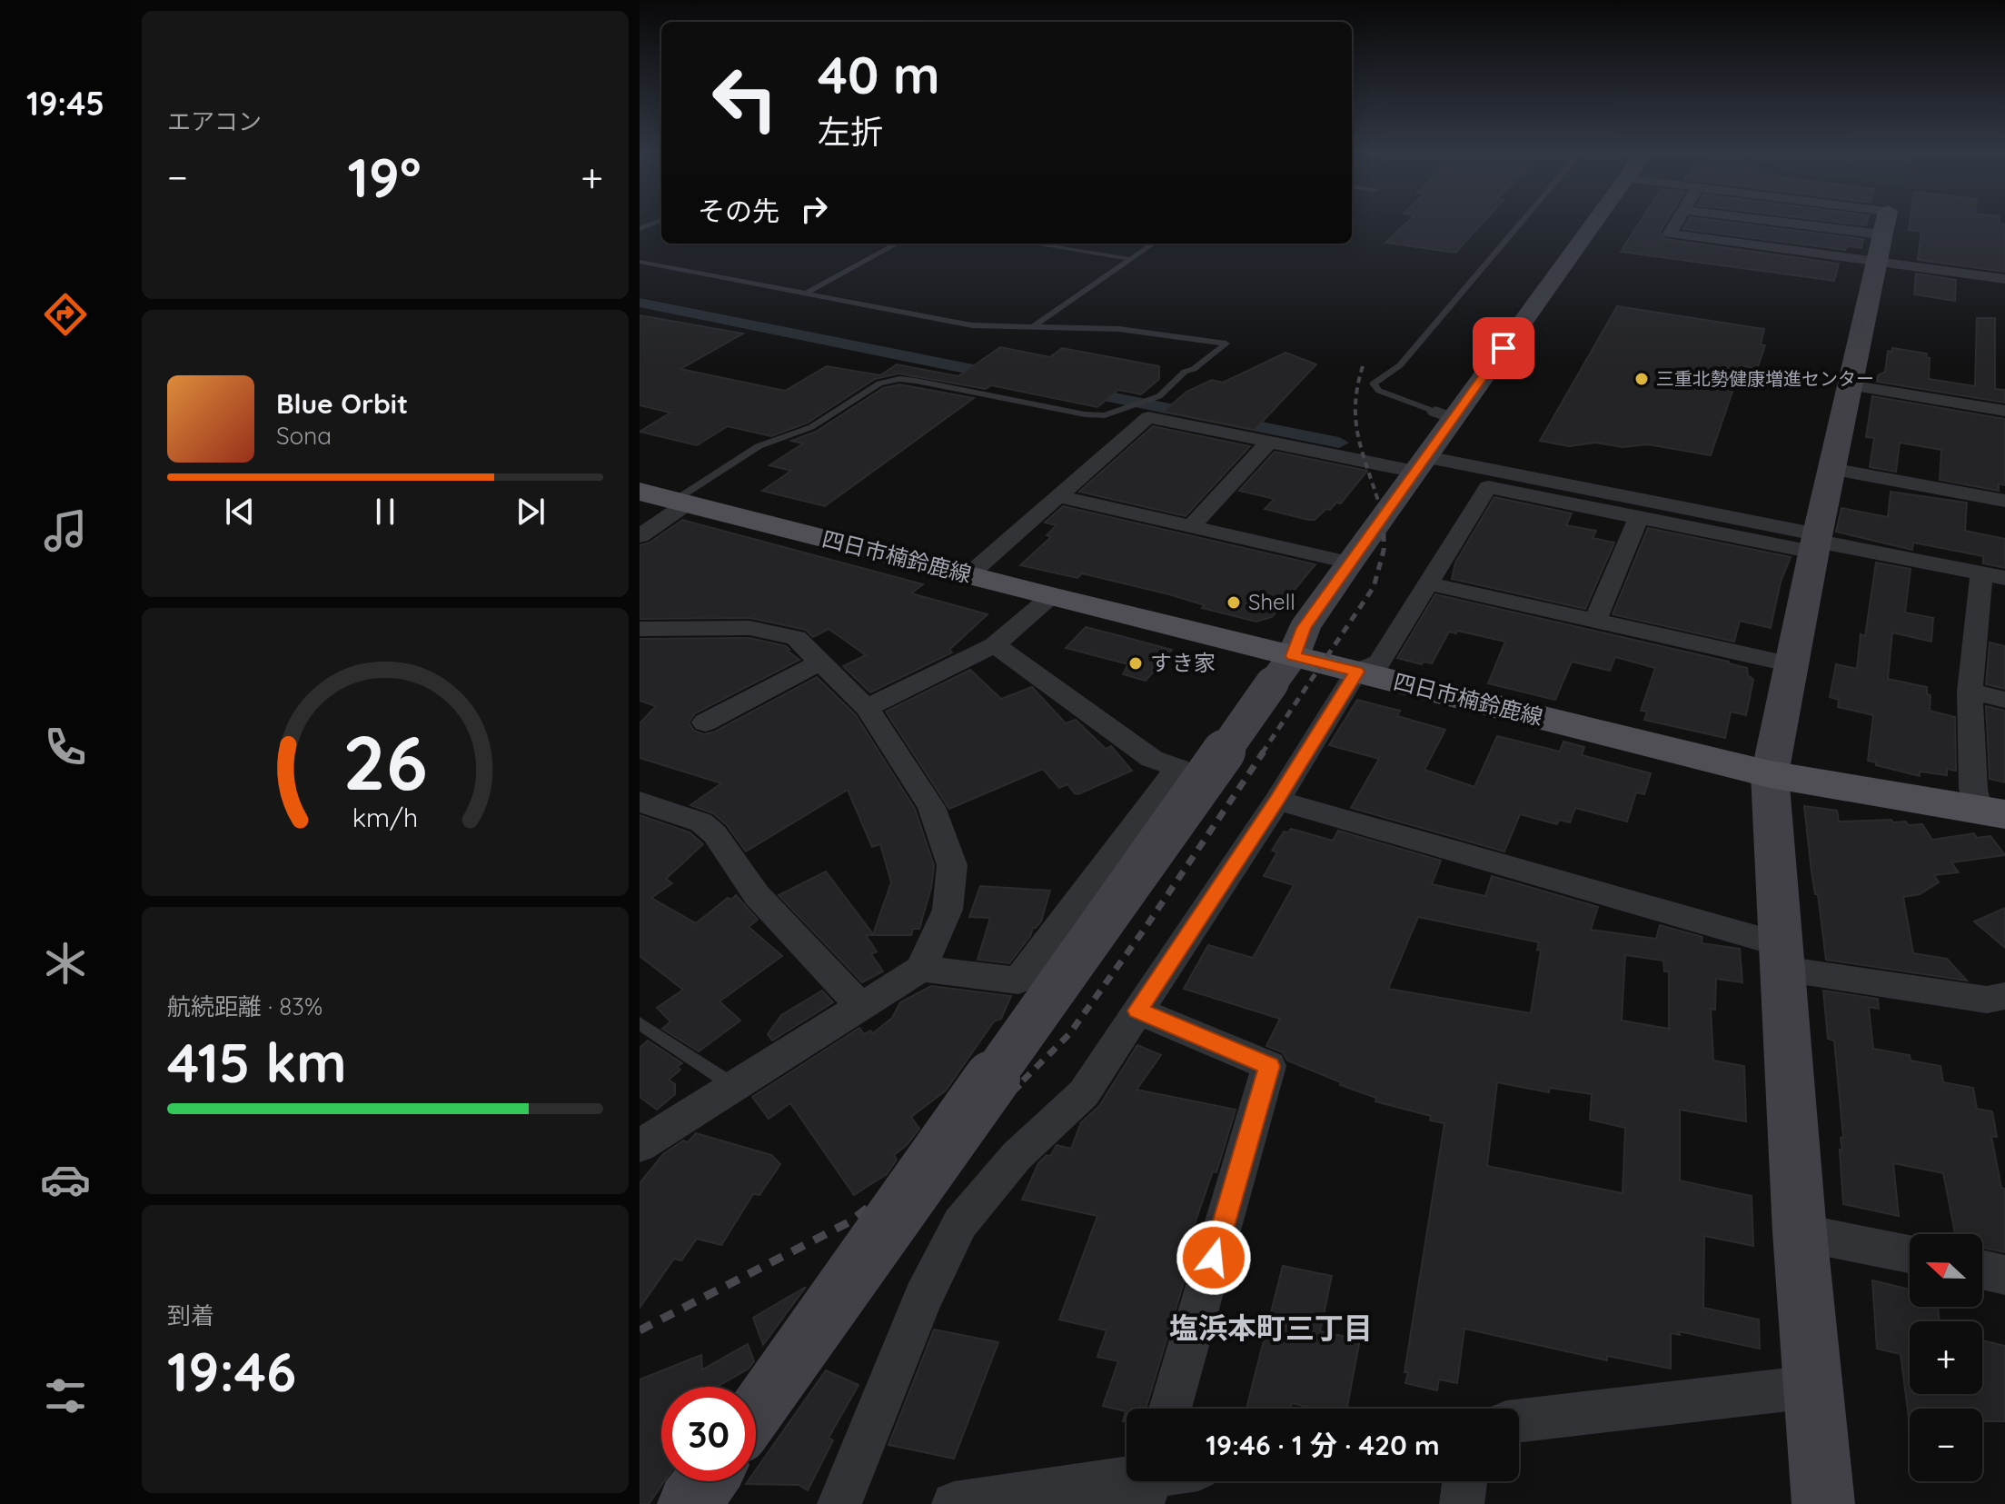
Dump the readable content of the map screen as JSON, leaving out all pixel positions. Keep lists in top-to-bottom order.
{
  "streets": {
    "main road": ["四日市楠鈴鹿線"]
  },
  "districts": ["塩浜本町三丁目"],
  "places": ["三重北勢健康増進センター", "Shell", "すき家"],
  "north": "left",
  "page": {
    "tabs": "19:45",
    "tile": [
      "エアコン",
      ["航続距離 · 83%", "415 km"],
      ["到着", "19:46"]
    ],
    "turn": ["40 m", "左折"],
    "heat": ["−", "19°", "+"],
    "then": "その先",
    "song": ["Blue Orbit", "Sona"],
    "map_buttons": ["+", "−"],
    "limit": "30",
    "trip": "19:46 · 1 分 · 420 m",
    "gauge": ["26", "km/h"]
  }
}
